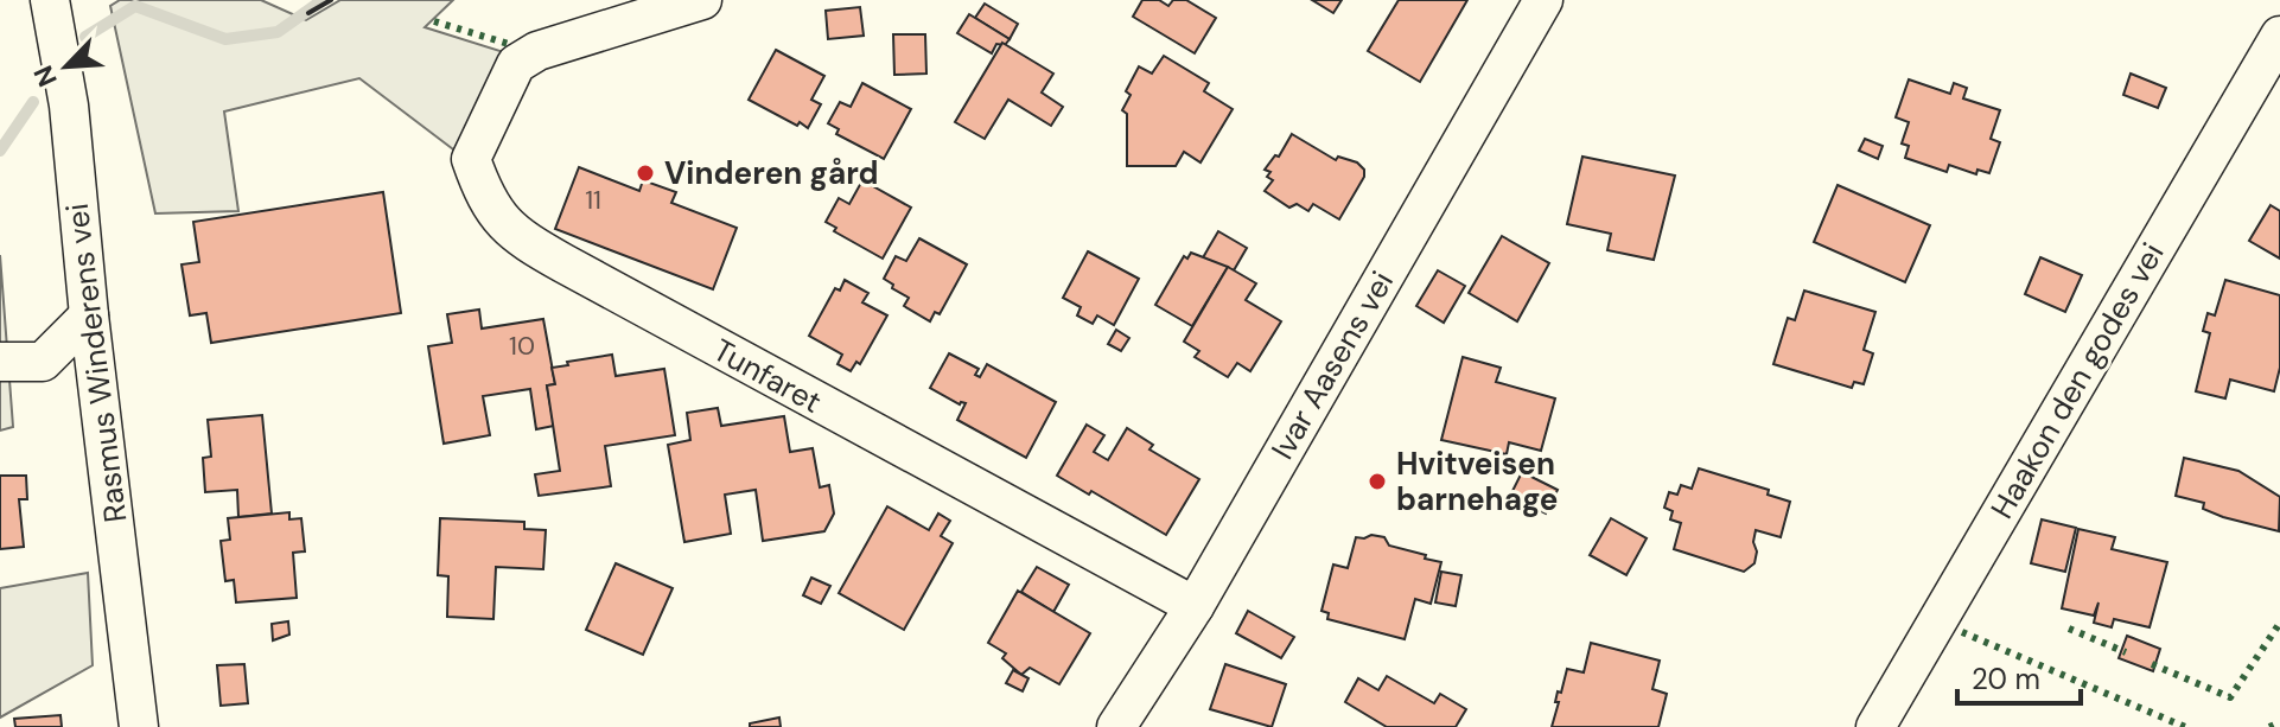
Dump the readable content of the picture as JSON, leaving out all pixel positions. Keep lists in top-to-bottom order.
{
  "streets": {
    "street": [
      "Rasmus Winderens vei",
      "Ivar Aasens vei",
      "Tunfaret",
      "Haakon den godes vei"
    ]
  },
  "crossings": [
    ["Ivar Aasens vei", "Tunfaret"]
  ],
  "places": ["Vinderen gård", "Hvitveisen barnehage"],
  "house_numbers": ["11", "10"],
  "scale_bar": "20 m",
  "north": "bottom left"
}
